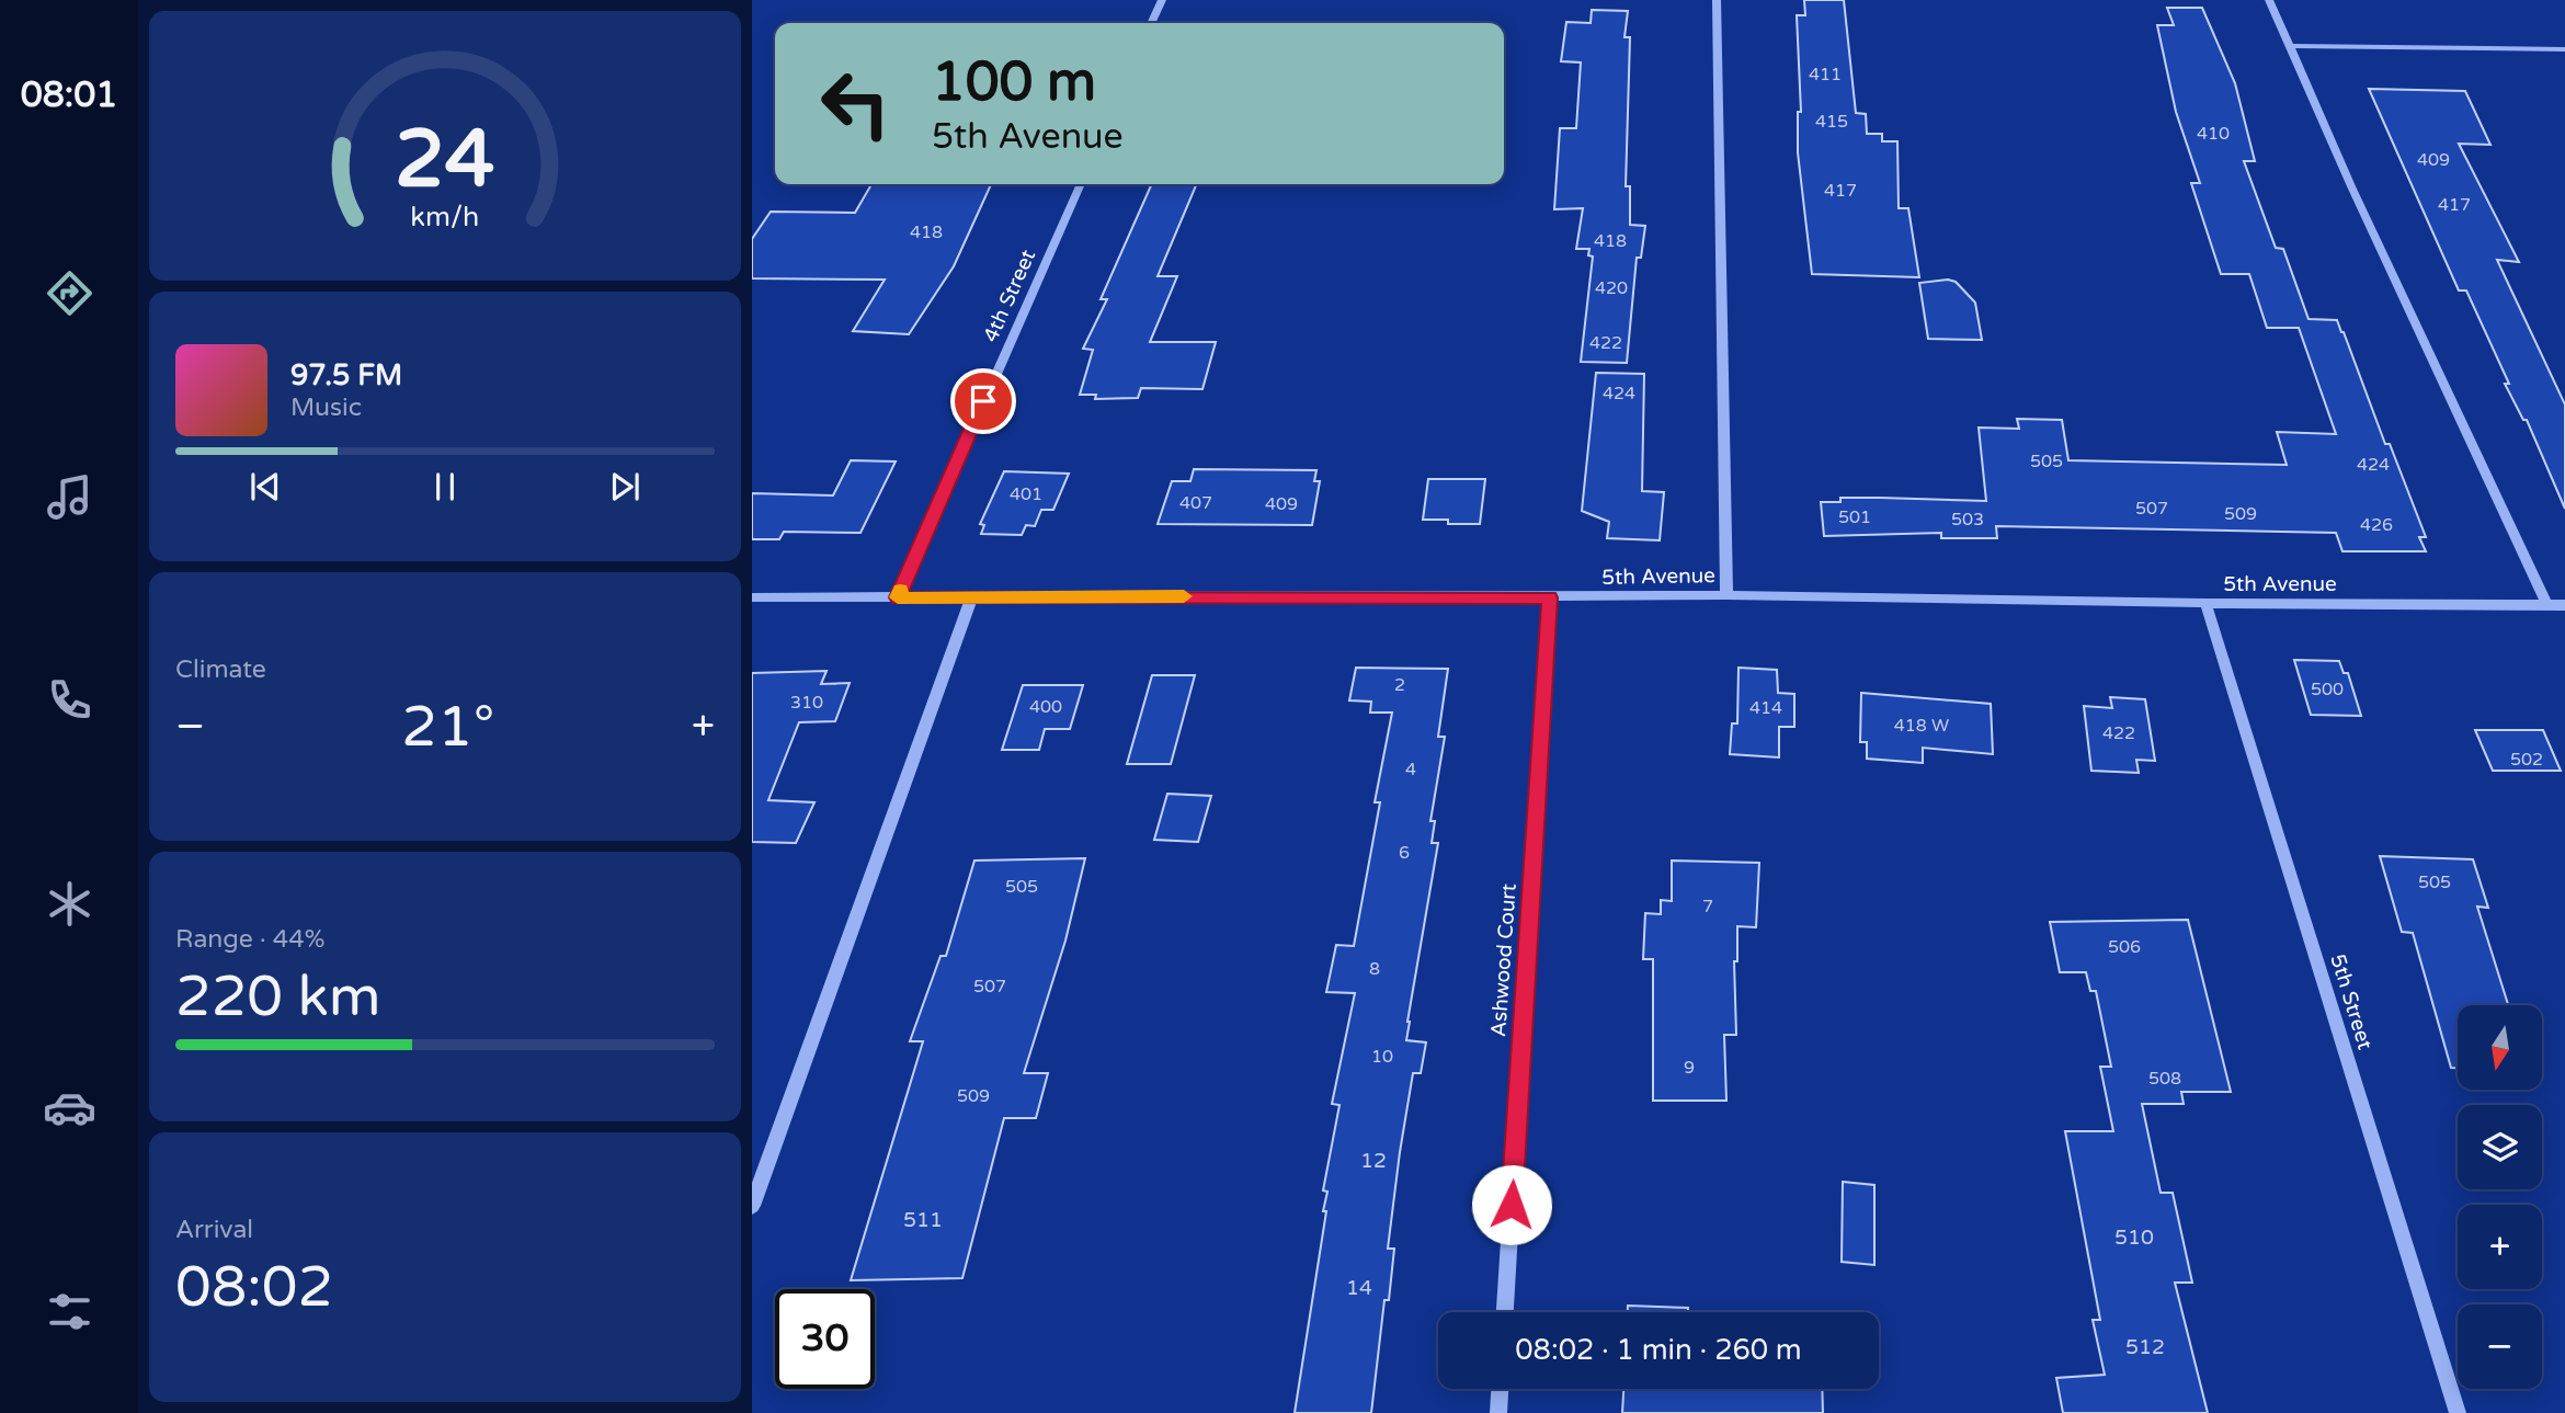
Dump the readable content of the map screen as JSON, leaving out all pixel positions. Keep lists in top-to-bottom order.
{
  "streets": {
    "street": [
      "4th Street",
      "5th Avenue",
      "Ashwood Court",
      "5th Street"
    ]
  },
  "crossings": [
    ["4th Street", "5th Avenue"],
    ["5th Avenue", "Ashwood Court"],
    ["5th Avenue", "5th Street"]
  ],
  "house_numbers": [
    "411",
    "415",
    "410",
    "409",
    "417",
    "417",
    "418",
    "418",
    "420",
    "422",
    "424",
    "505",
    "424",
    "401",
    "407",
    "409",
    "507",
    "509",
    "501",
    "503",
    "426",
    "2",
    "500",
    "310",
    "400",
    "414",
    "418 W",
    "422",
    "502",
    "4",
    "6",
    "505",
    "505",
    "7",
    "506",
    "8",
    "507",
    "10",
    "9",
    "508",
    "509",
    "12",
    "511",
    "510",
    "14",
    "512"
  ],
  "north": "bottom",
  "page": {
    "tabs": "08:01",
    "turn": ["100 m", "5th Avenue"],
    "song": ["97.5 FM", "Music"],
    "tile": [
      "Climate",
      ["Range · 44%", "220 km"],
      ["Arrival", "08:02"]
    ],
    "heat": ["−", "21°", "+"],
    "map_buttons": ["+", "−"],
    "limit": "30",
    "trip": "08:02 · 1 min · 260 m",
    "gauge": ["24", "km/h"]
  }
}
